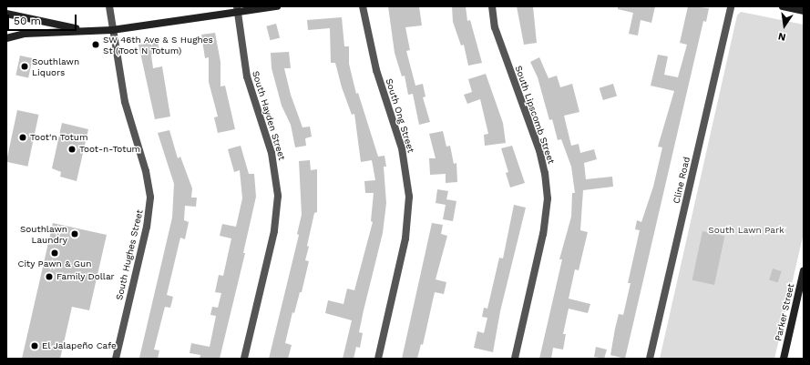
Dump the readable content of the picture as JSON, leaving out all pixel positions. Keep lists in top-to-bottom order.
{
  "streets": {
    "main road": ["Parker Street"],
    "street": [
      "South Lipscomb Street",
      "South Hayden Street",
      "South Ong Street",
      "Cline Road",
      "South Hughes Street"
    ]
  },
  "parks": ["South Lawn Park"],
  "places": [
    "SW 46th Ave & S Hughes St (Toot N Totum)",
    "Southlawn Liquors",
    "Toot'n Totum",
    "Toot-n-Totum",
    "Southlawn Laundry",
    "City Pawn & Gun",
    "Family Dollar",
    "El Jalapeño Cafe"
  ],
  "scale_bar": "50 m",
  "north": "bottom"
}
